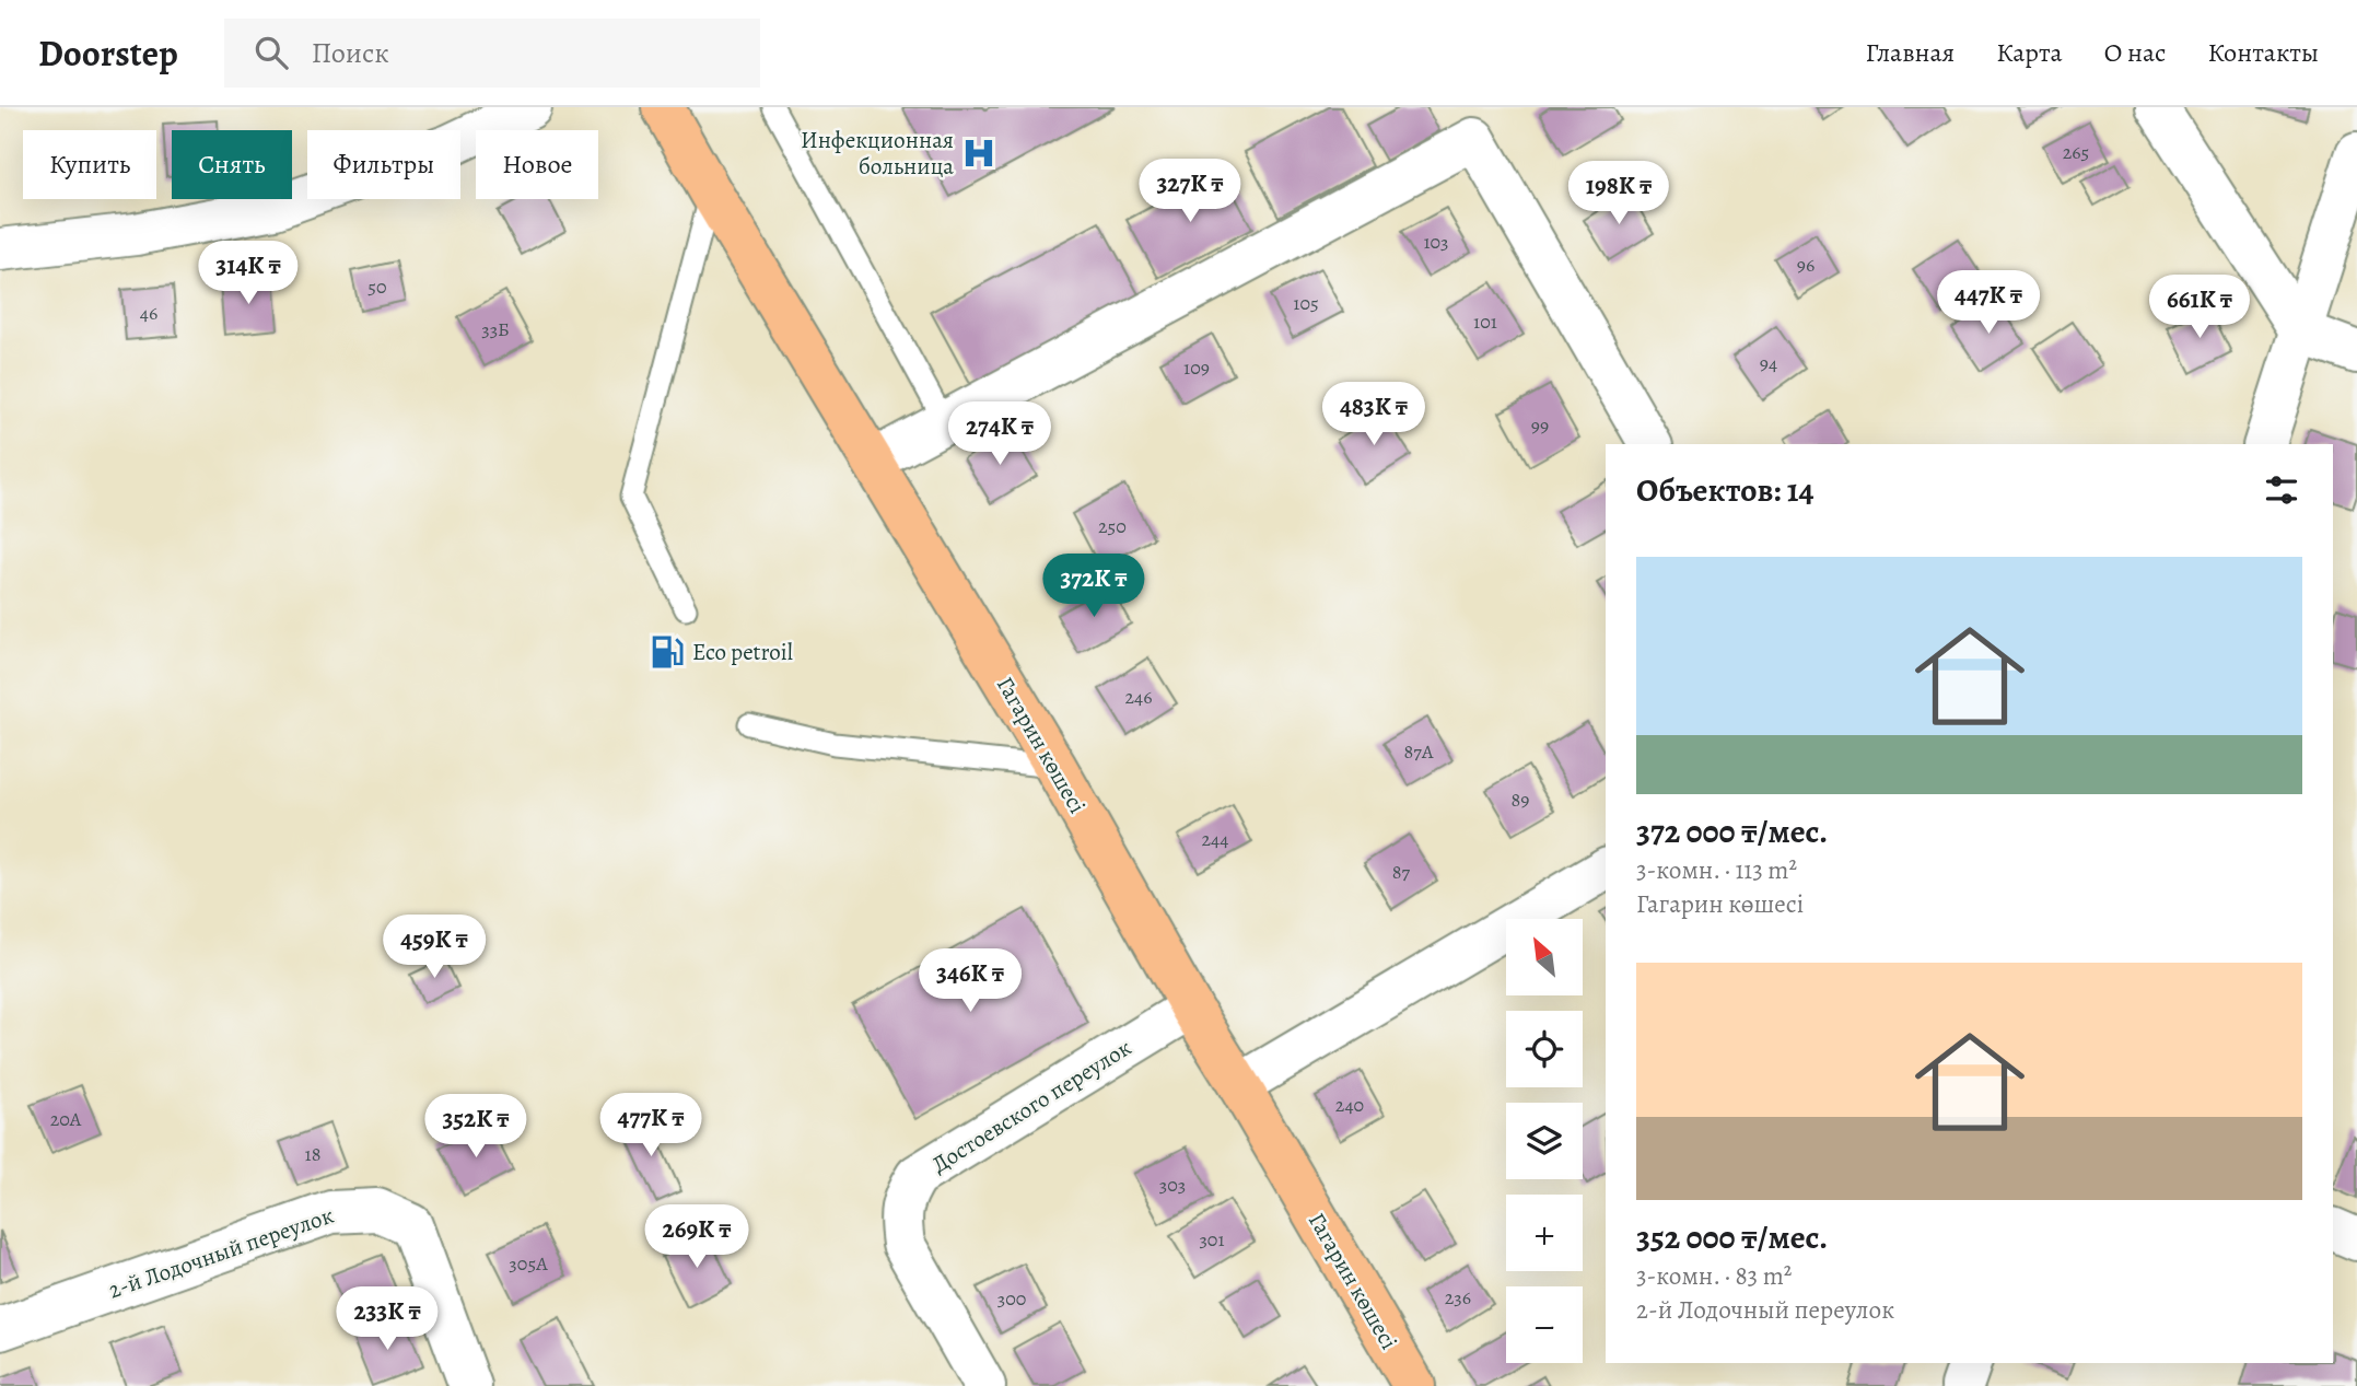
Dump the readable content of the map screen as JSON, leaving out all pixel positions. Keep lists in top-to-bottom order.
{
  "streets": {
    "highway": ["Гагарин көшесі"],
    "street": ["Достоевского переулок", "2-й Лодочный переулок"]
  },
  "crossings": [
    ["Гагарин көшесі", "Достоевского переулок"]
  ],
  "places": {
    "hospital": ["Инфекционная больница"],
    "fuel station": ["Eco petroil"]
  },
  "house_numbers": [
    "265",
    "103",
    "96",
    "50",
    "105",
    "46",
    "101",
    "33Б",
    "94",
    "109",
    "99",
    "250",
    "246",
    "87A",
    "89",
    "244",
    "87",
    "240",
    "20A",
    "18",
    "303",
    "301",
    "305A",
    "236",
    "300"
  ],
  "north": "top left",
  "page": {
    "header": "Doorstep",
    "search": "Поиск",
    "nav": [
      "Главная",
      "Карта",
      "О нас",
      "Контакты"
    ],
    "chip": [
      "Купить",
      "Снять",
      "Фильтры",
      "Новое"
    ],
    "price": [
      "327K ₸",
      "198K ₸",
      "314K ₸",
      "447K ₸",
      "661K ₸",
      "483K ₸",
      "274K ₸",
      "372K ₸",
      "459K ₸",
      "346K ₸",
      "477K ₸",
      "352K ₸",
      "269K ₸",
      "233K ₸"
    ],
    "heading": "Объектов: 14",
    "list": [
      {
        "name": "372 000 ₸/мес.",
        "note": "3-комн. · 113 m² · Гагарин көшесі"
      },
      {
        "name": "352 000 ₸/мес.",
        "note": "3-комн. · 83 m² · 2-й Лодочный переулок"
      }
    ],
    "map_buttons": ["+", "−"]
  }
}
